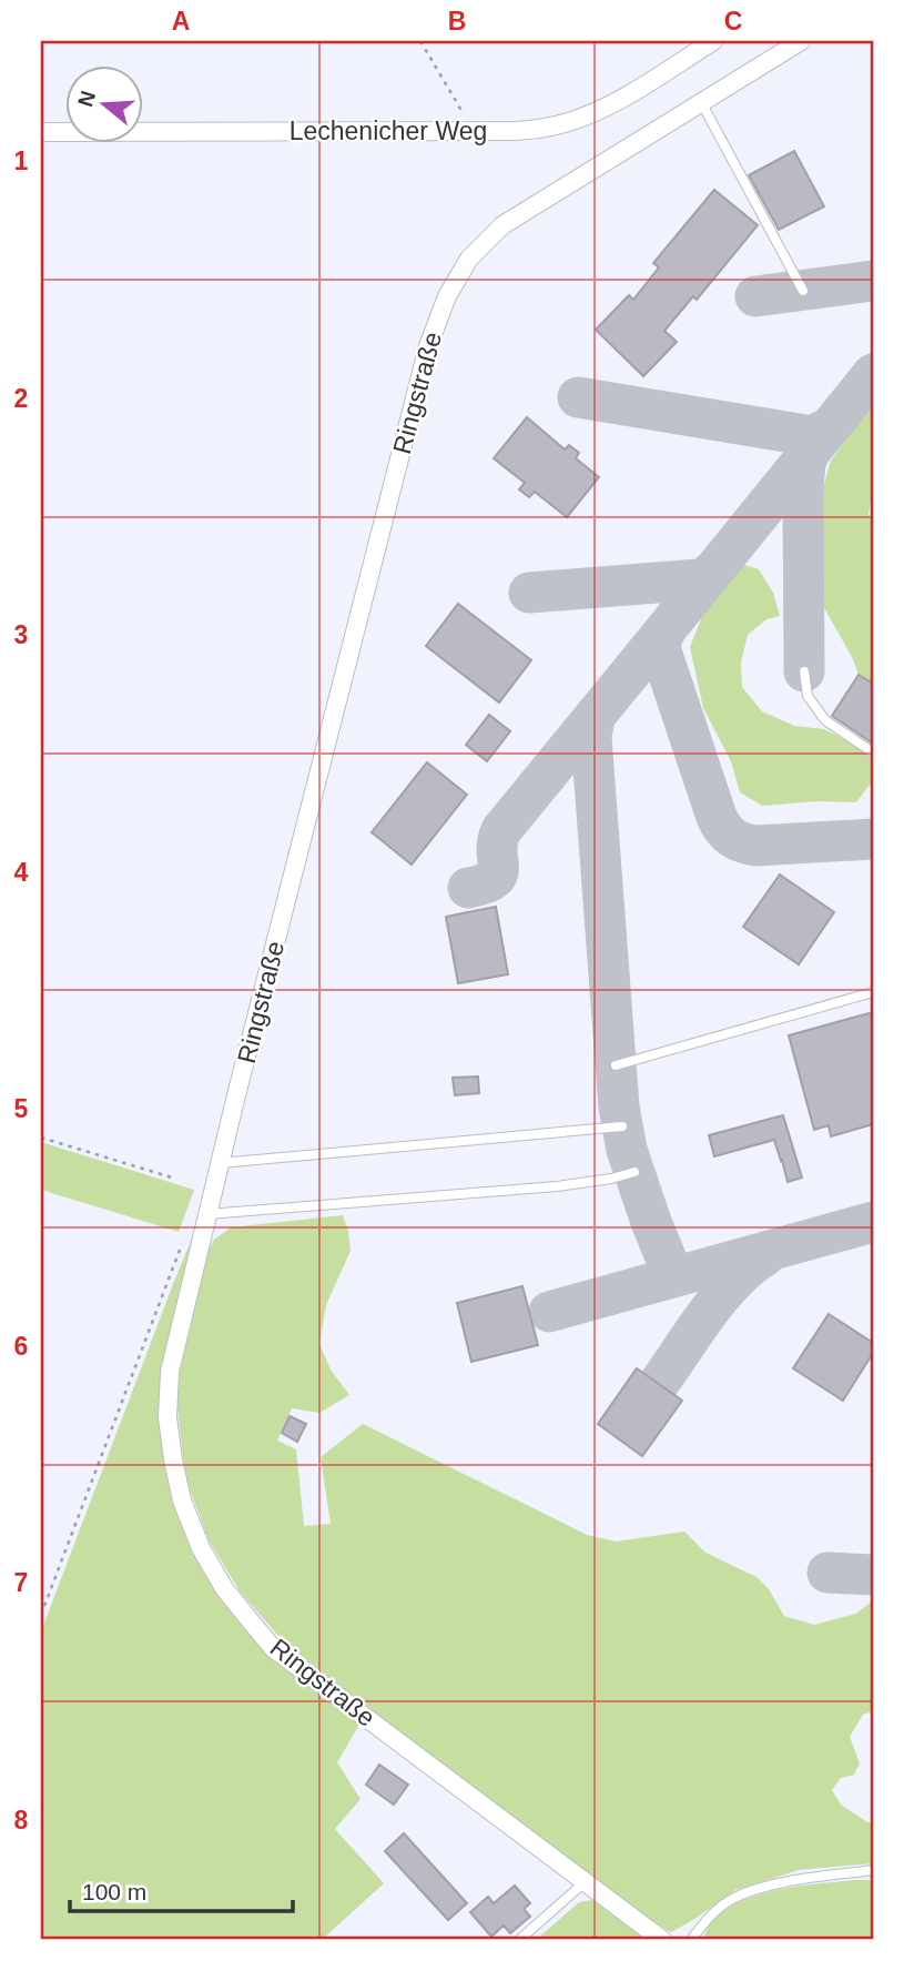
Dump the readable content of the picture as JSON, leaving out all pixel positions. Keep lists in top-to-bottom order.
{
  "streets": {
    "street": ["Lechenicher Weg", "Ringstraße"]
  },
  "scale_bar": "100 m",
  "north": "left",
  "grid": {
    "columns": ["A", "B", "C"],
    "rows": [
      "1",
      "2",
      "3",
      "4",
      "5",
      "6",
      "7",
      "8"
    ]
  }
}
